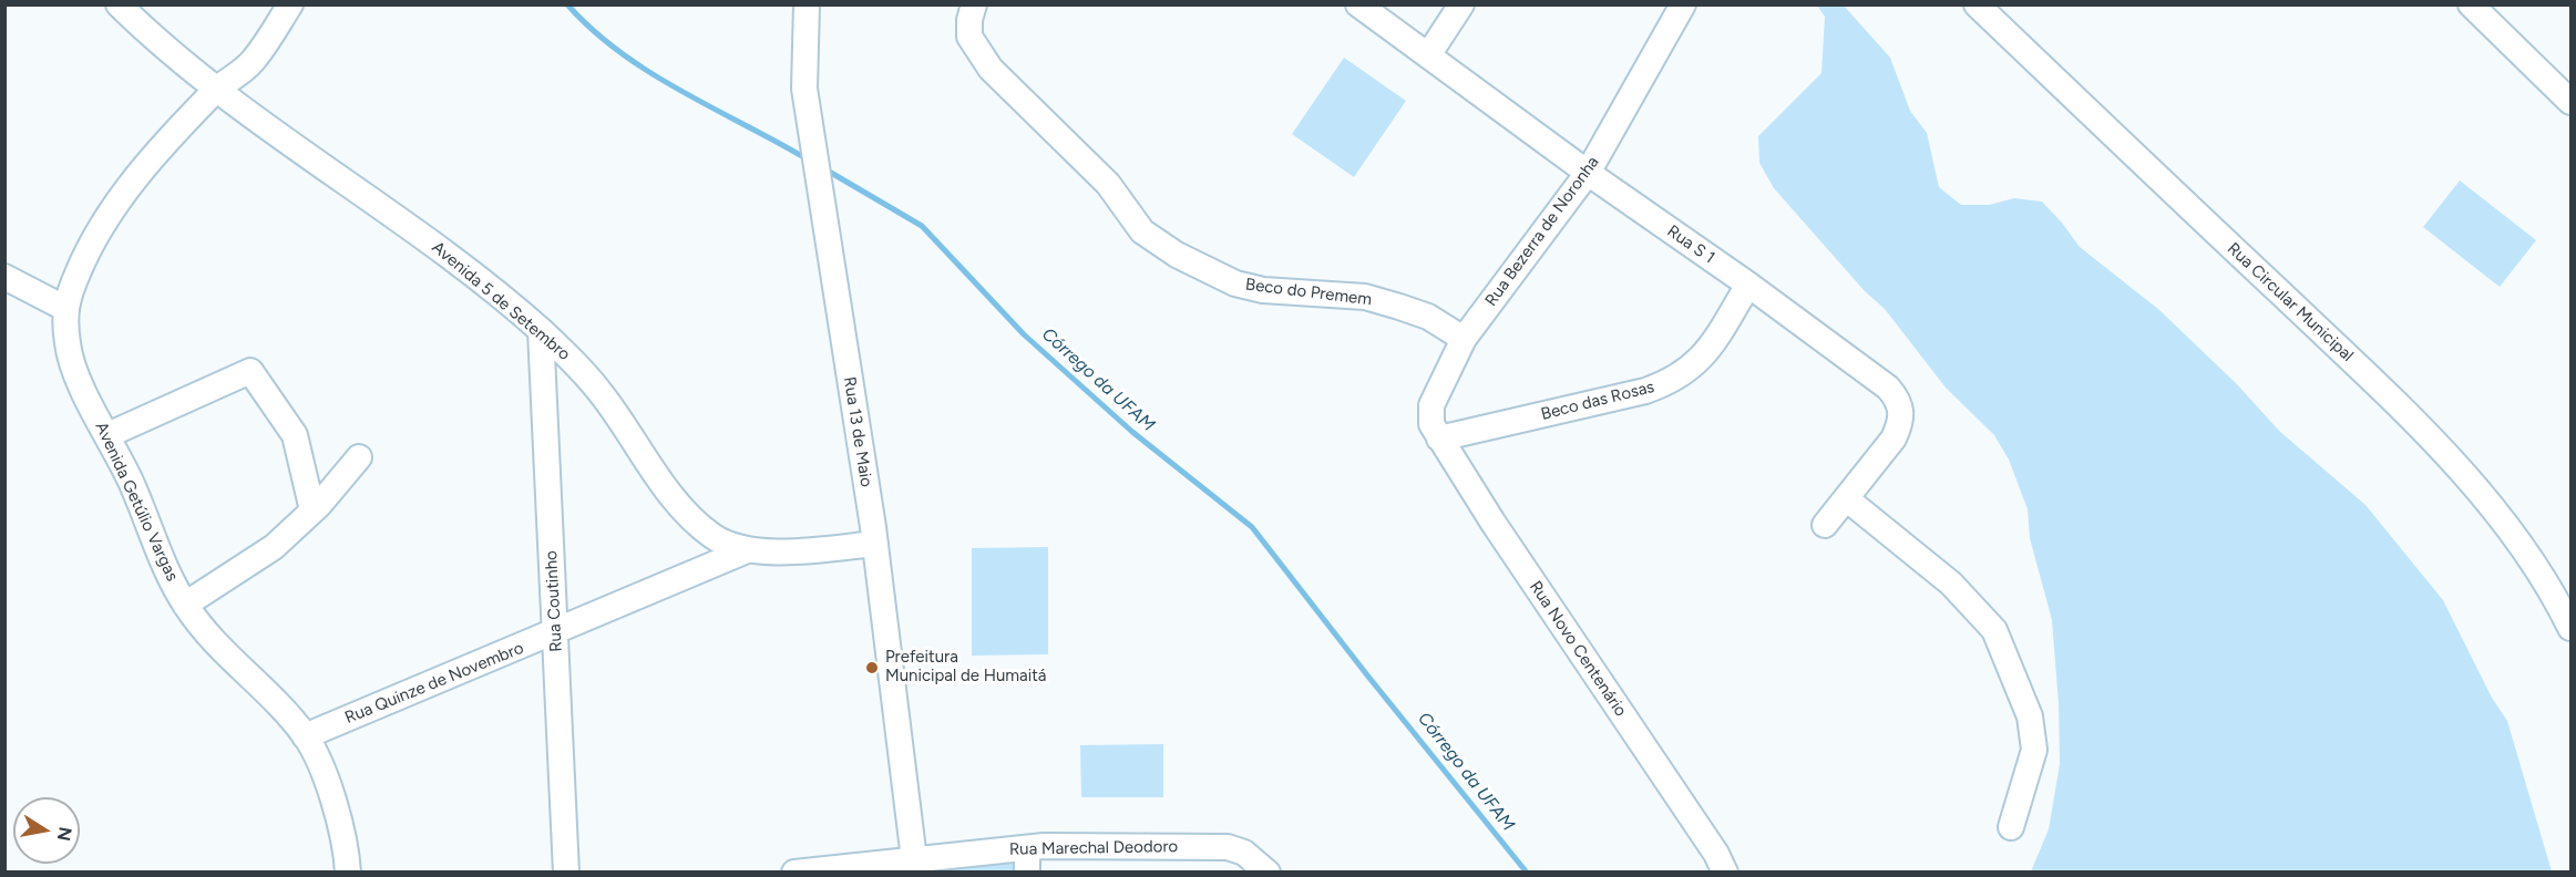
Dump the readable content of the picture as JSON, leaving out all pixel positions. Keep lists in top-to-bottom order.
{
  "streets": {
    "street": [
      "Rua Bezerra de Noronha",
      "Rua S 1",
      "Beco do Premem",
      "Avenida 5 de Setembro",
      "Rua Circular Municipal",
      "Beco das Rosas",
      "Rua 13 de Maio",
      "Avenida Getúlio Vargas",
      "Rua Coutinho",
      "Rua Novo Centenário",
      "Rua Quinze de Novembro",
      "Rua Marechal Deodoro"
    ]
  },
  "crossings": [
    ["Rua Bezerra de Noronha", "Rua S 1"],
    ["Rua Bezerra de Noronha", "Beco do Premem"],
    ["Rua Bezerra de Noronha", "Beco das Rosas"],
    ["Rua Bezerra de Noronha", "Rua Novo Centenário"],
    ["Rua S 1", "Beco das Rosas"],
    ["Avenida 5 de Setembro", "Rua 13 de Maio"],
    ["Avenida 5 de Setembro", "Avenida Getúlio Vargas"],
    ["Avenida 5 de Setembro", "Rua Coutinho"],
    ["Avenida 5 de Setembro", "Rua Quinze de Novembro"],
    ["Beco das Rosas", "Rua Novo Centenário"],
    ["Rua 13 de Maio", "Rua Marechal Deodoro"],
    ["Avenida Getúlio Vargas", "Rua Quinze de Novembro"],
    ["Rua Coutinho", "Rua Quinze de Novembro"]
  ],
  "water": ["Córrego da UFAM"],
  "places": ["Prefeitura Municipal de Humaitá"],
  "north": "right"
}
